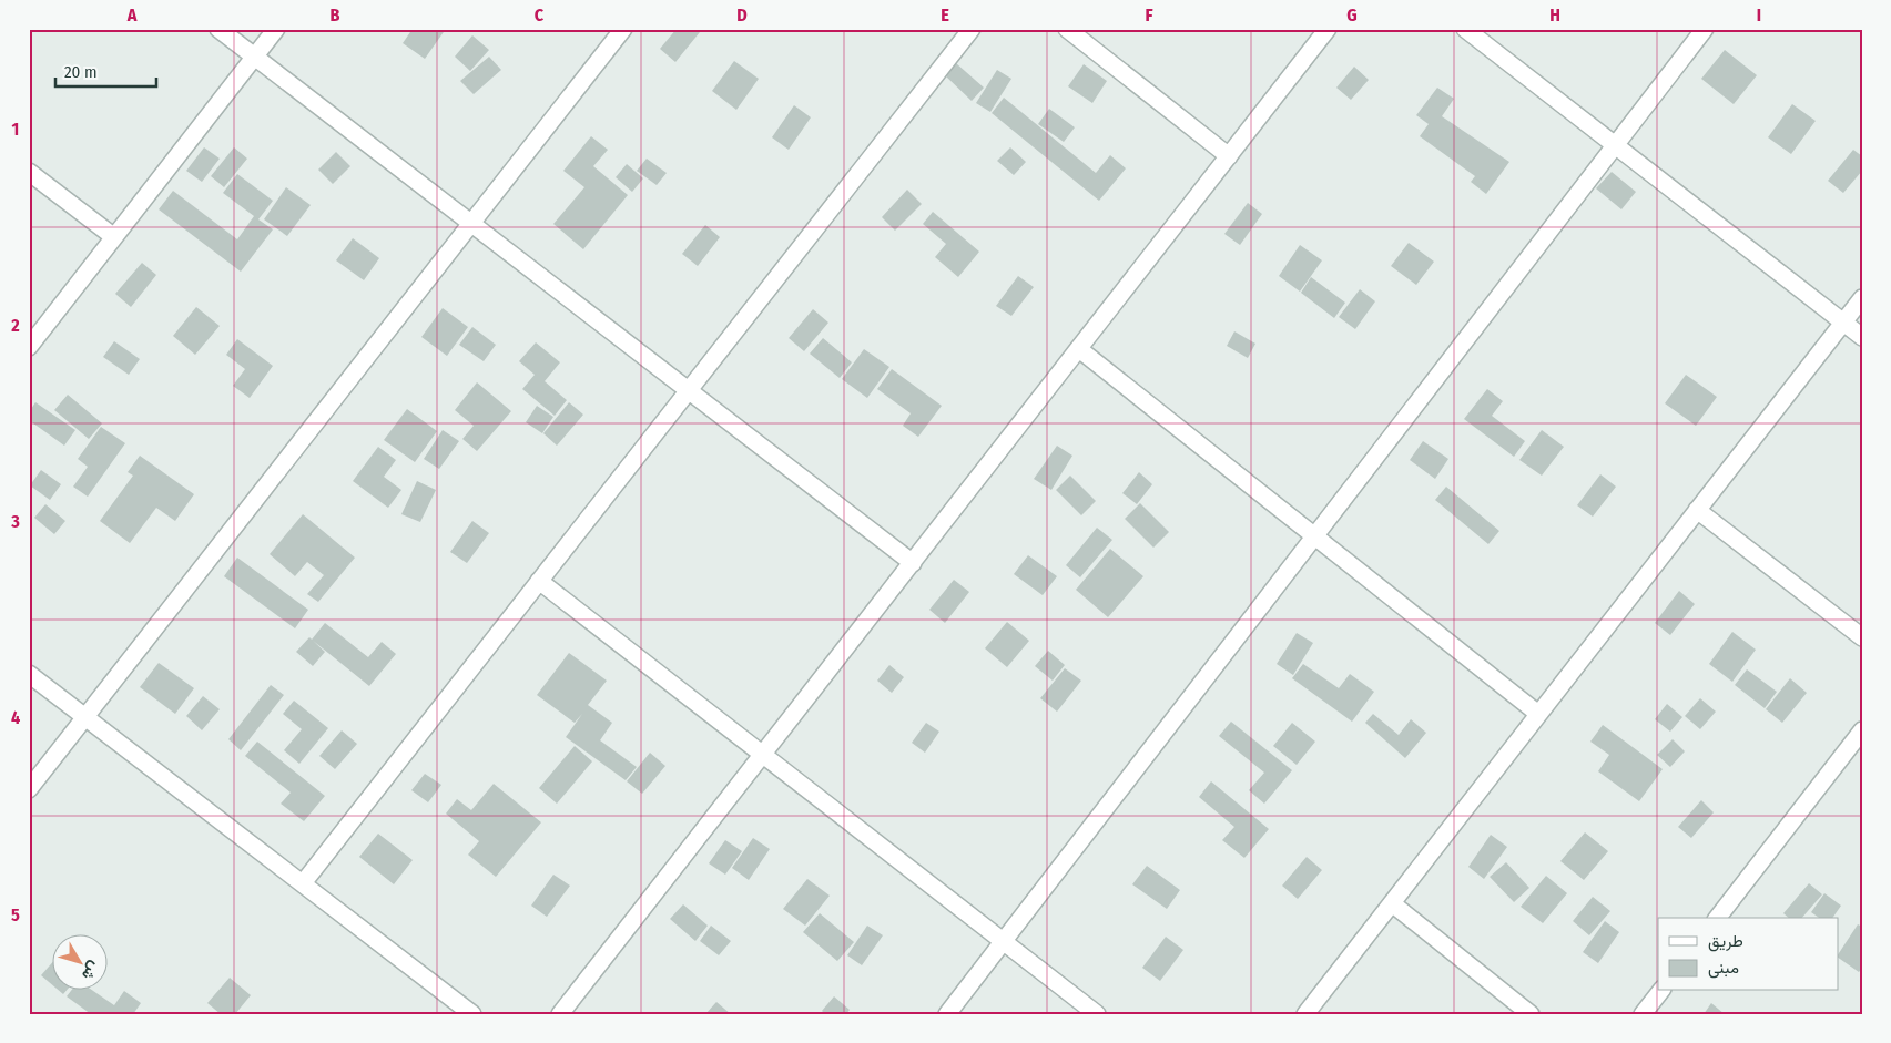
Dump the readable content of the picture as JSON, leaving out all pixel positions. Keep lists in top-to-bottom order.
{
  "legend": ["طريق", "مبنى"],
  "scale_bar": "20 m",
  "north": "bottom right",
  "grid": {
    "columns": [
      "A",
      "B",
      "C",
      "D",
      "E",
      "F",
      "G",
      "H",
      "I"
    ],
    "rows": [
      "1",
      "2",
      "3",
      "4",
      "5"
    ]
  }
}
